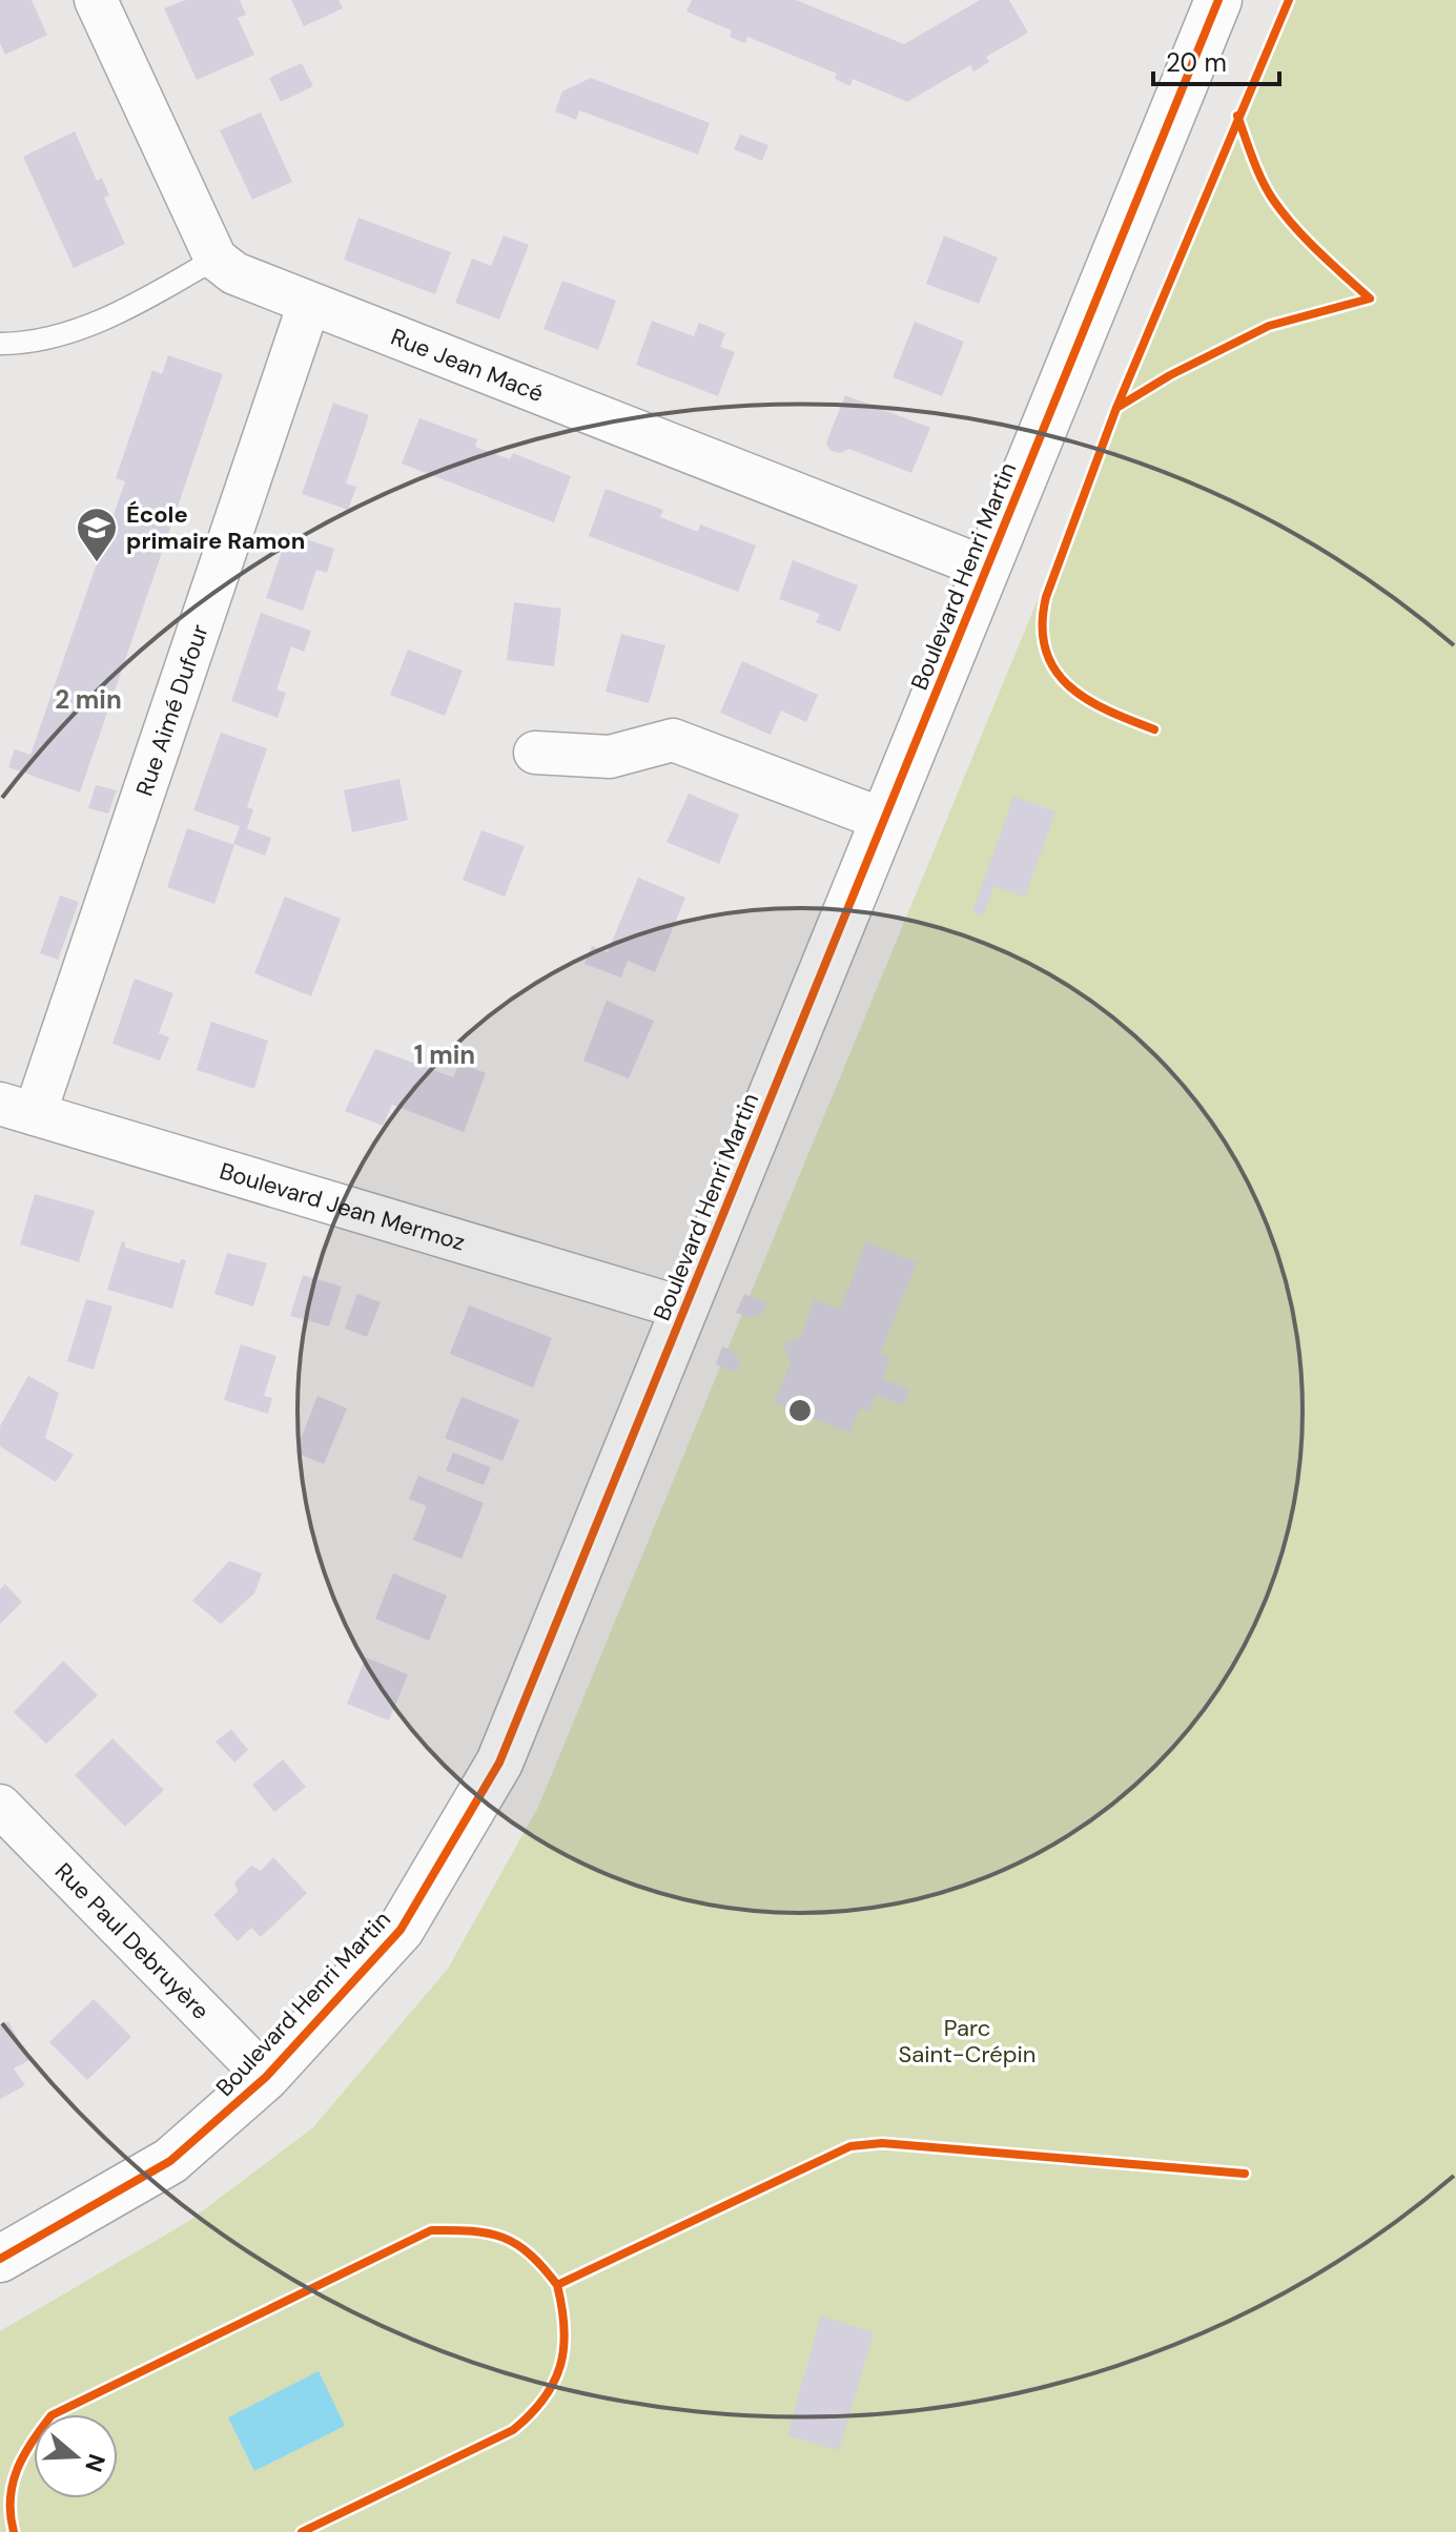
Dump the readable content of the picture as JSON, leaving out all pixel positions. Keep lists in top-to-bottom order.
{
  "streets": {
    "street": [
      "Rue Jean Macé",
      "Boulevard Henri Martin",
      "Rue Aimé Dufour",
      "Boulevard Jean Mermoz",
      "Rue Paul Debruyère"
    ]
  },
  "crossings": [
    ["Rue Jean Macé", "Boulevard Henri Martin"],
    ["Rue Jean Macé", "Rue Aimé Dufour"],
    ["Boulevard Henri Martin", "Boulevard Jean Mermoz"],
    ["Boulevard Henri Martin", "Rue Paul Debruyère"],
    ["Rue Aimé Dufour", "Boulevard Jean Mermoz"]
  ],
  "parks": ["Parc Saint-Crépin"],
  "places": {
    "school or university": ["École primaire Ramon"]
  },
  "scale_bar": "20 m",
  "north": "right",
  "rings": ["2 min", "1 min"]
}
